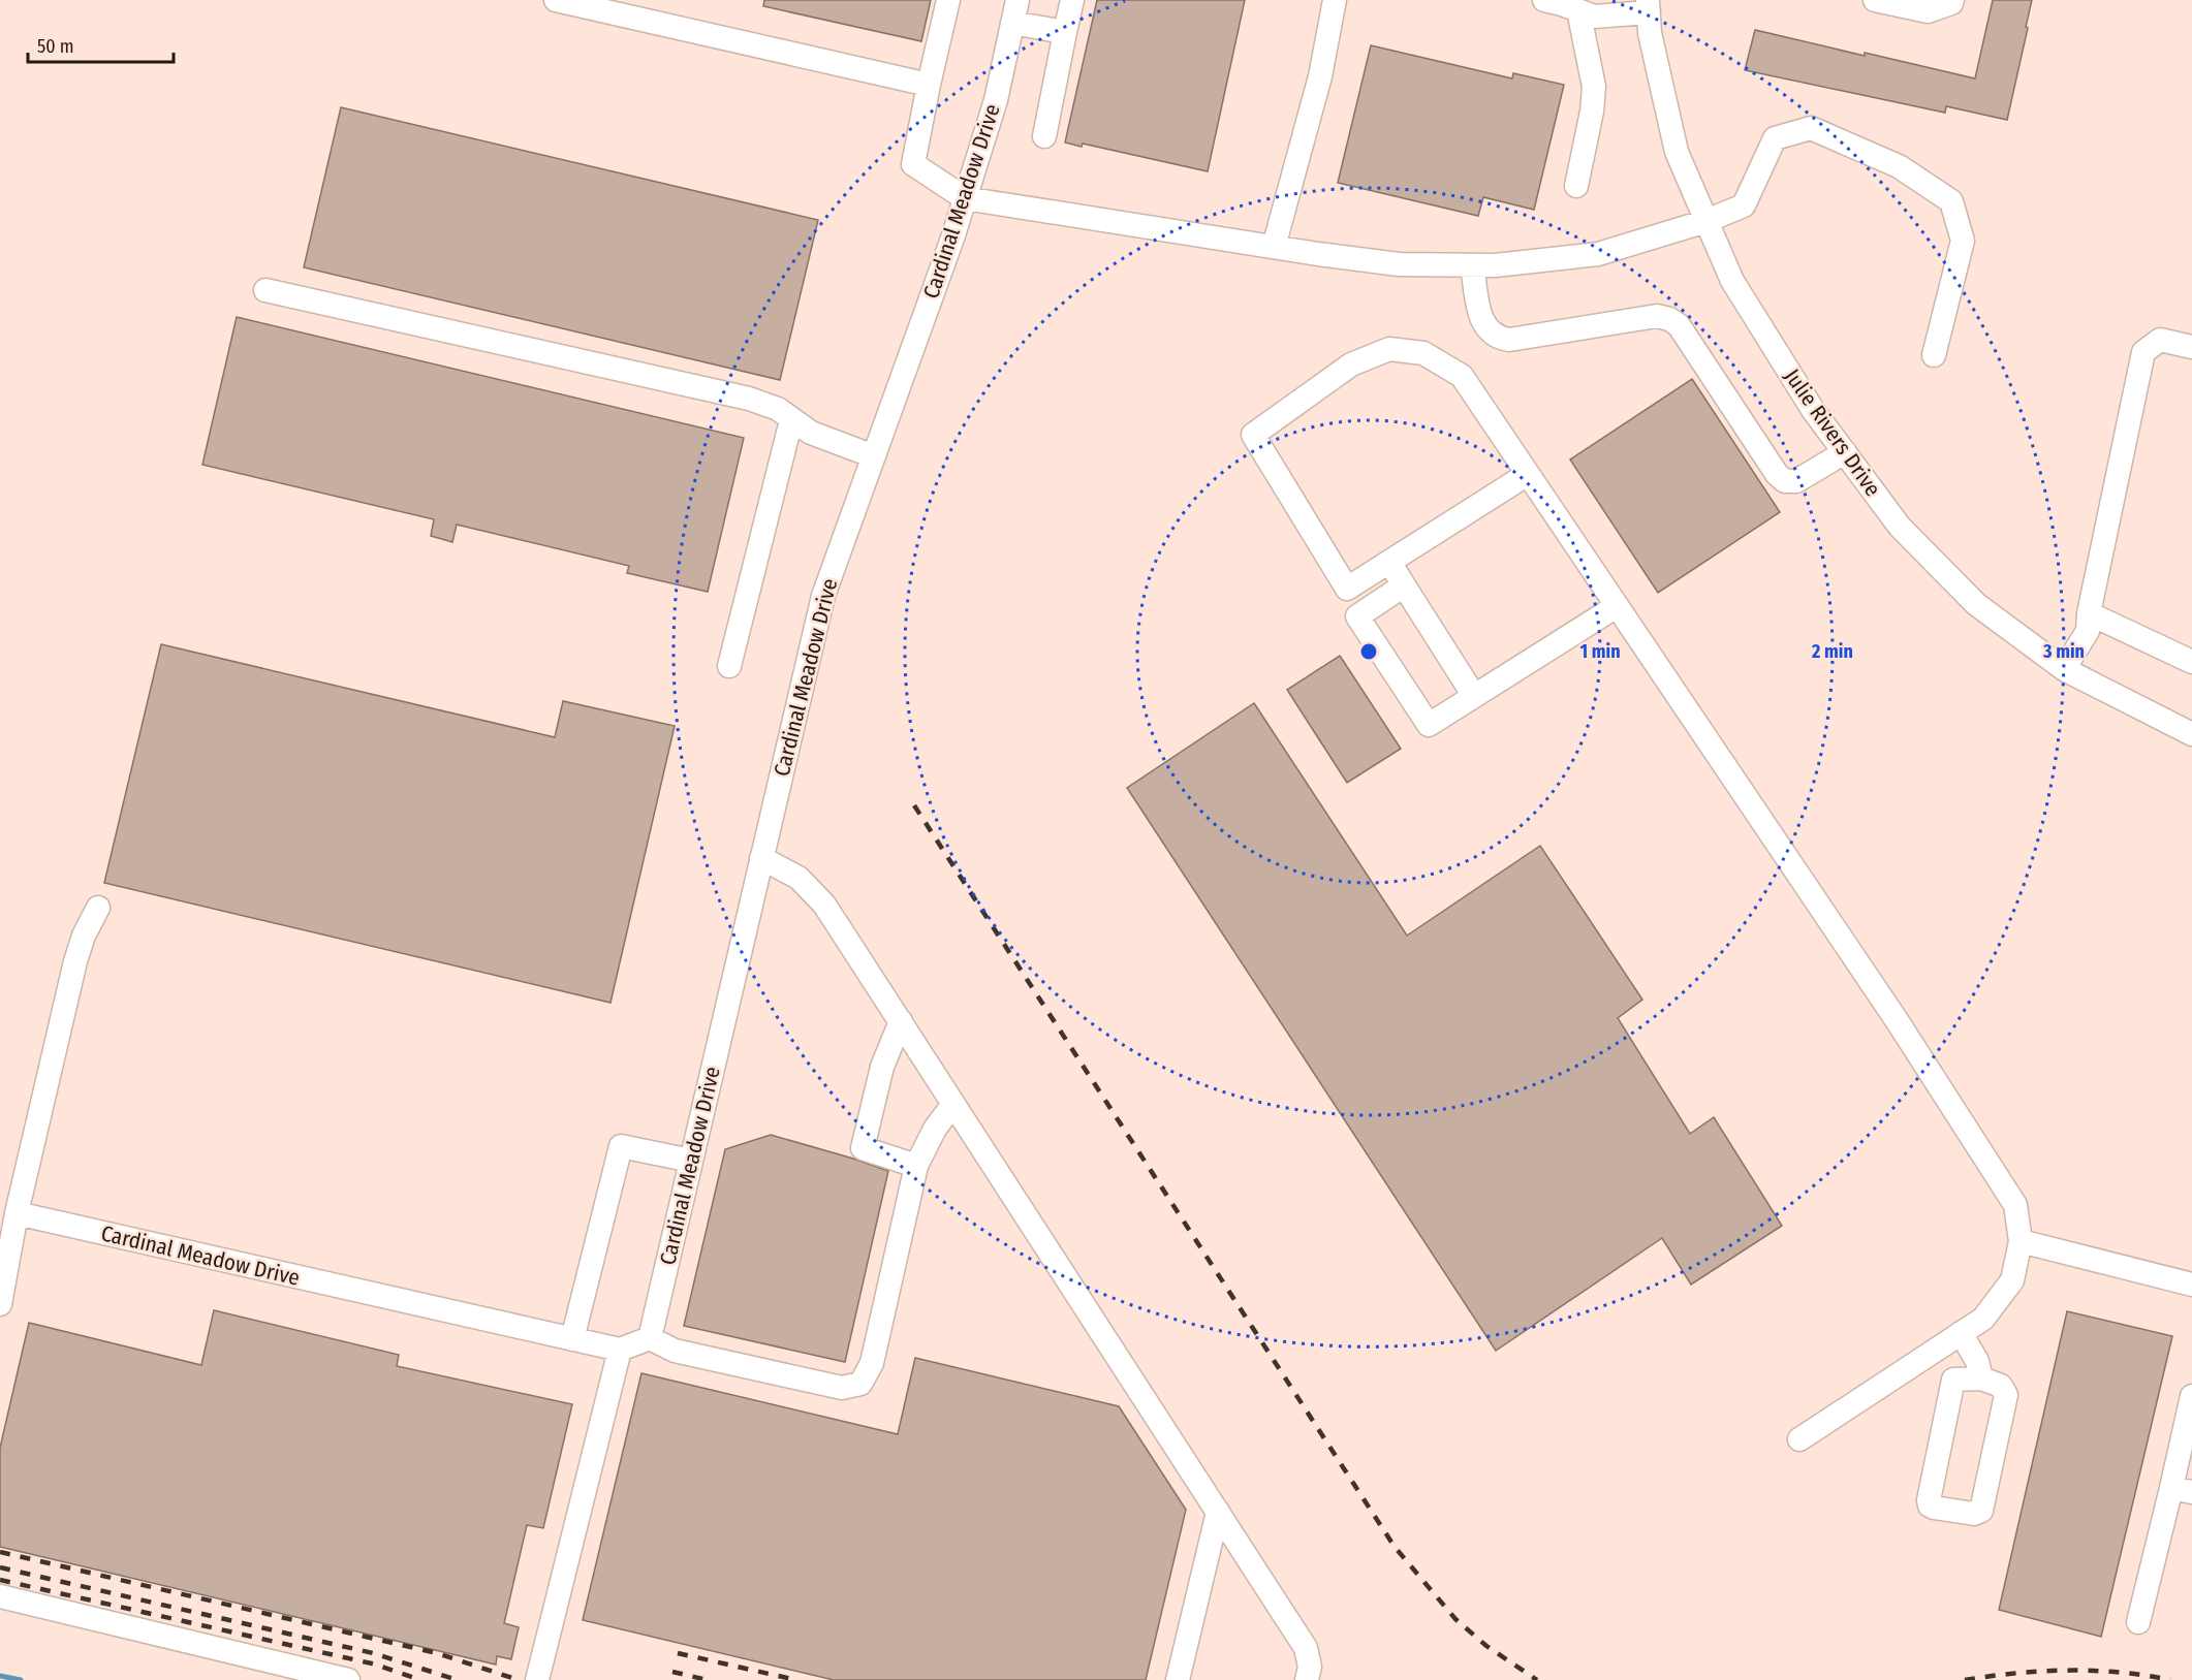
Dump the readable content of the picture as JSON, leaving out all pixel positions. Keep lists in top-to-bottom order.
{
  "streets": {
    "street": ["Cardinal Meadow Drive", "Julie Rivers Drive"]
  },
  "scale_bar": "50 m",
  "rings": ["1 min", "2 min", "3 min"]
}
